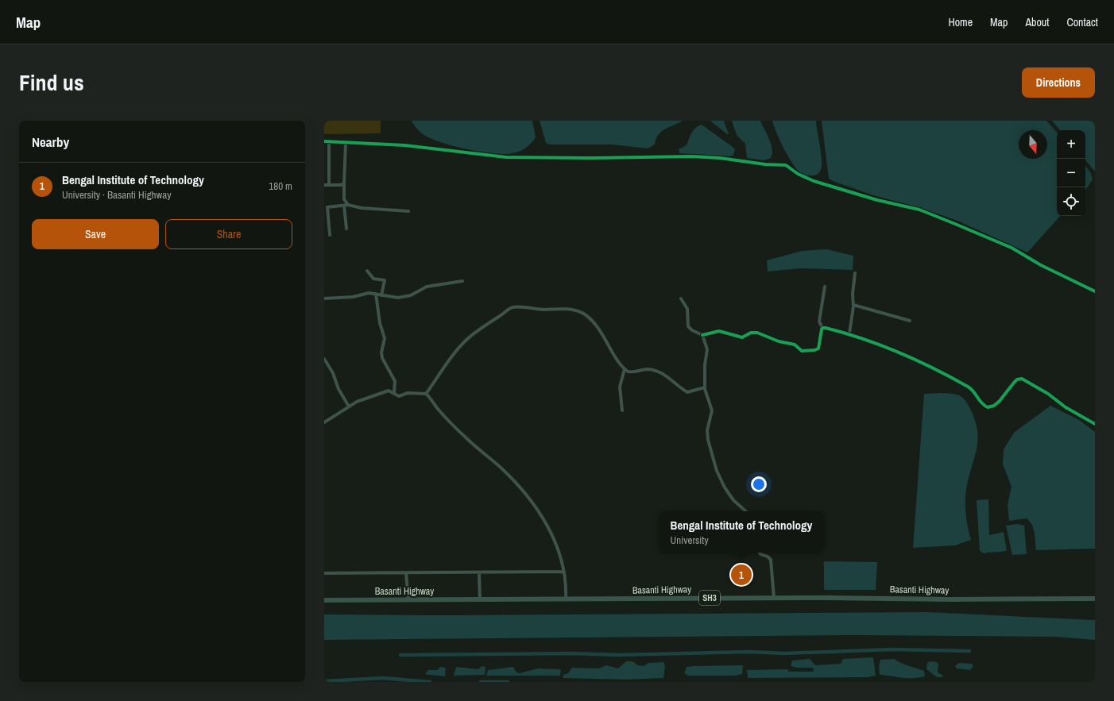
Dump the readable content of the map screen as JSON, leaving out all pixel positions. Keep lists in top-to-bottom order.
{
  "streets": {
    "main road": ["Basanti Highway", "SH3"]
  },
  "north": "bottom",
  "page": {
    "header": "Map",
    "nav": [
      "Home",
      "Map",
      "About",
      "Contact"
    ],
    "title": "Find us",
    "buttons": [
      "Directions",
      ["Save", "Share"]
    ],
    "heading": "Nearby",
    "map_buttons": ["+", "−"],
    "list": [
      {
        "mark": "1",
        "name": "Bengal Institute of Technology",
        "note": "University · Basanti Highway",
        "value": "180 m"
      }
    ],
    "popup": ["Bengal Institute of Technology", "University"],
    "pins": "1"
  }
}
